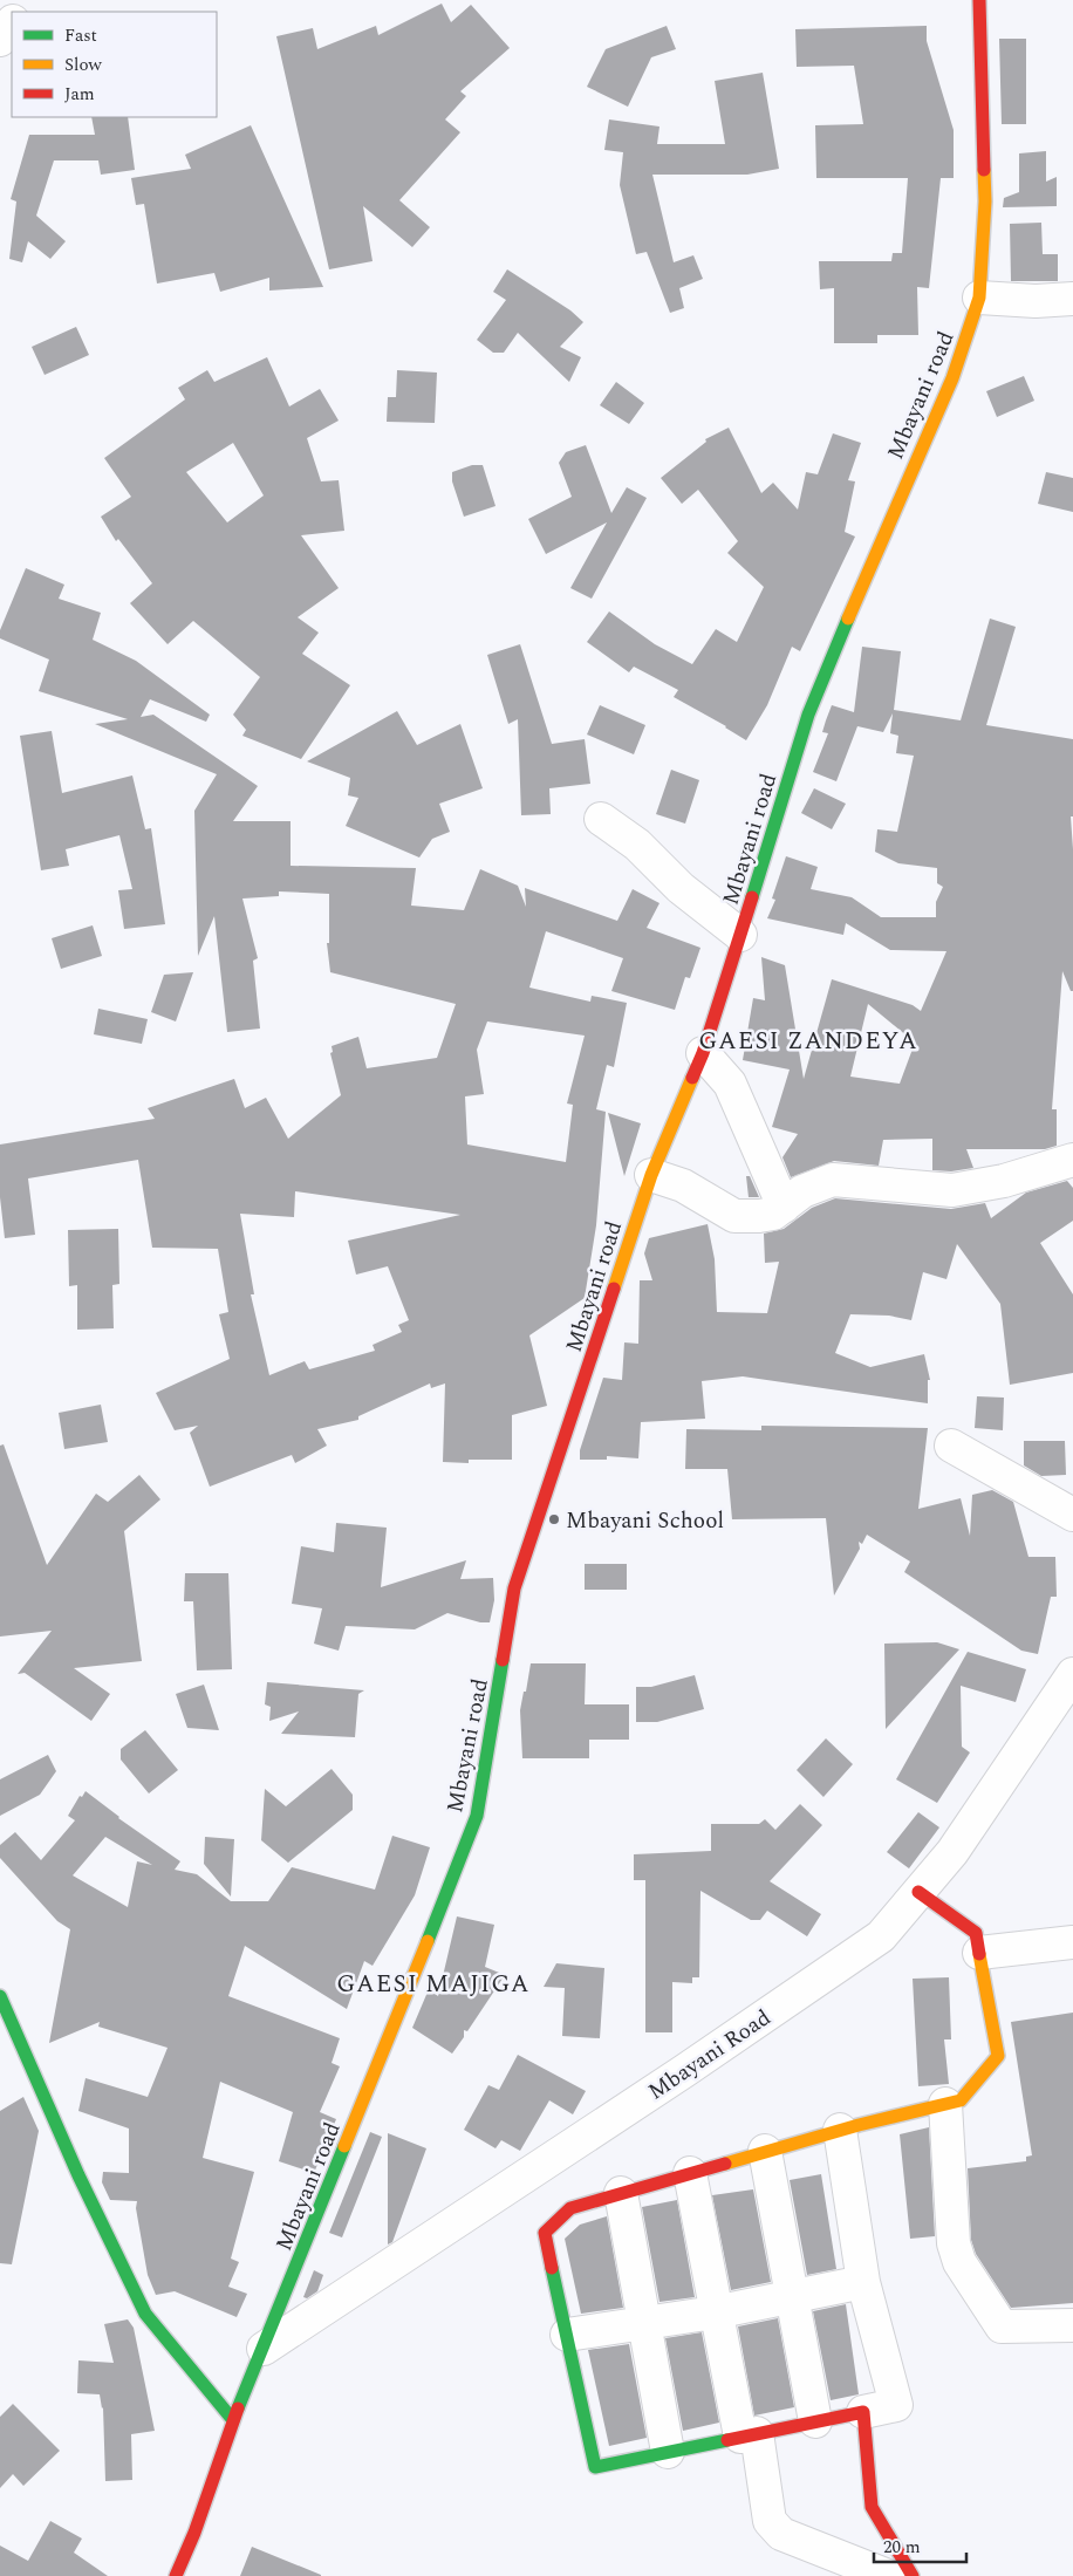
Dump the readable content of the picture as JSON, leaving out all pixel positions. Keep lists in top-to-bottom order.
{
  "streets": {
    "street": ["Mbayani road", "Mbayani Road"]
  },
  "crossings": [
    ["Mbayani road", "Mbayani Road"]
  ],
  "districts": ["GAESI ZANDEYA", "GAESI MAJIGA"],
  "places": ["Mbayani School"],
  "legend": ["Fast", "Slow", "Jam"],
  "scale_bar": "20 m"
}
